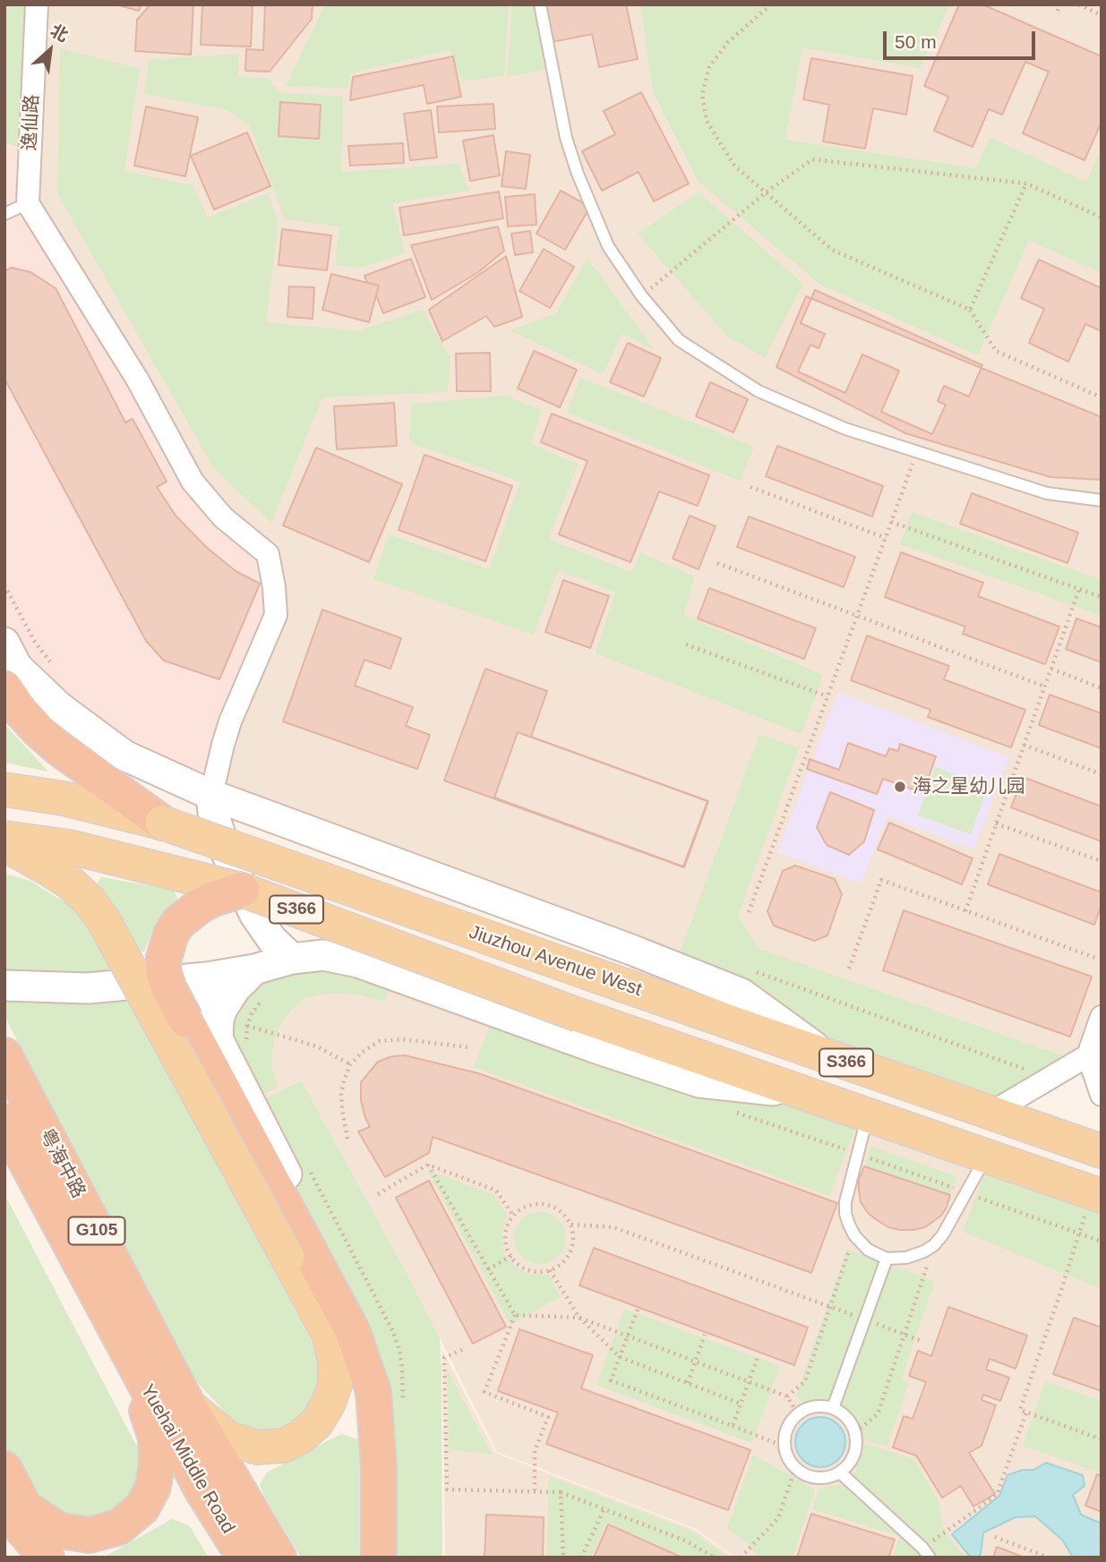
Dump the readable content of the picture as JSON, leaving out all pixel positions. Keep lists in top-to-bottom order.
{
  "streets": {
    "highway": ["粤海中路", "G105", "Yuehai Middle Road"],
    "main road": ["S366", "Jiuzhou Avenue West"],
    "street": ["逸仙路"]
  },
  "crossings": [
    ["粤海中路", "Yuehai Middle Road"]
  ],
  "places": ["海之星幼儿园"],
  "scale_bar": "50 m",
  "north": "top right"
}
